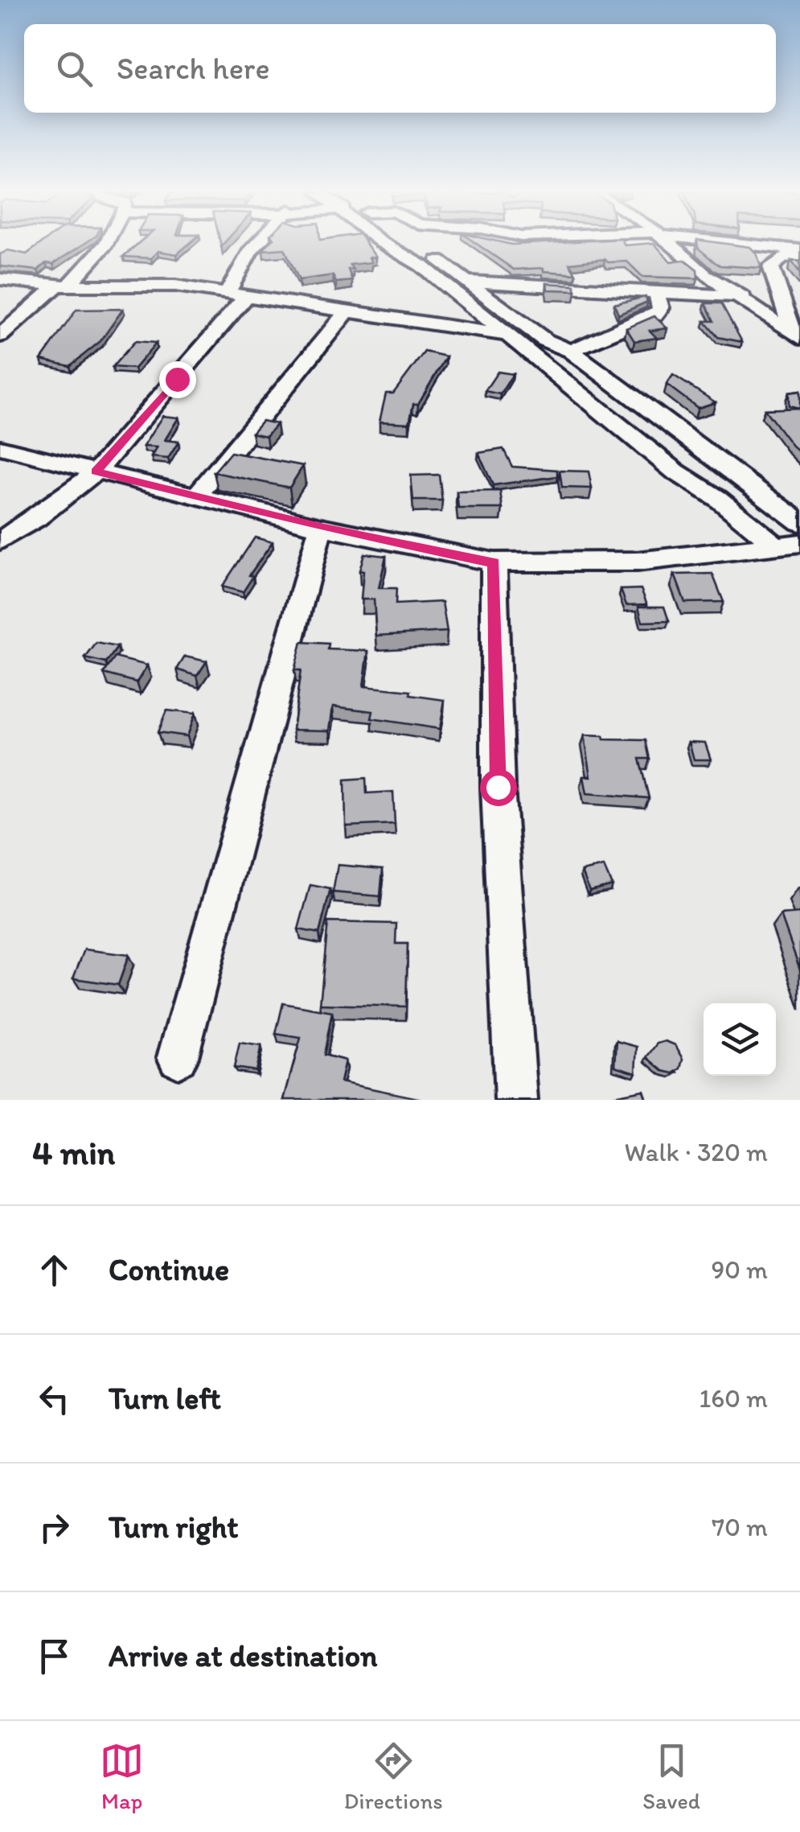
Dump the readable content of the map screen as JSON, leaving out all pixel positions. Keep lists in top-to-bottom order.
{
  "page": {
    "search": "Search here",
    "heading": ["4 min", "Walk · 320 m"],
    "list": [
      ["Continue", "90 m"],
      ["Turn left", "160 m"],
      ["Turn right", "70 m"],
      "Arrive at destination"
    ],
    "nav": ["Map", "Directions", "Saved"]
  }
}
